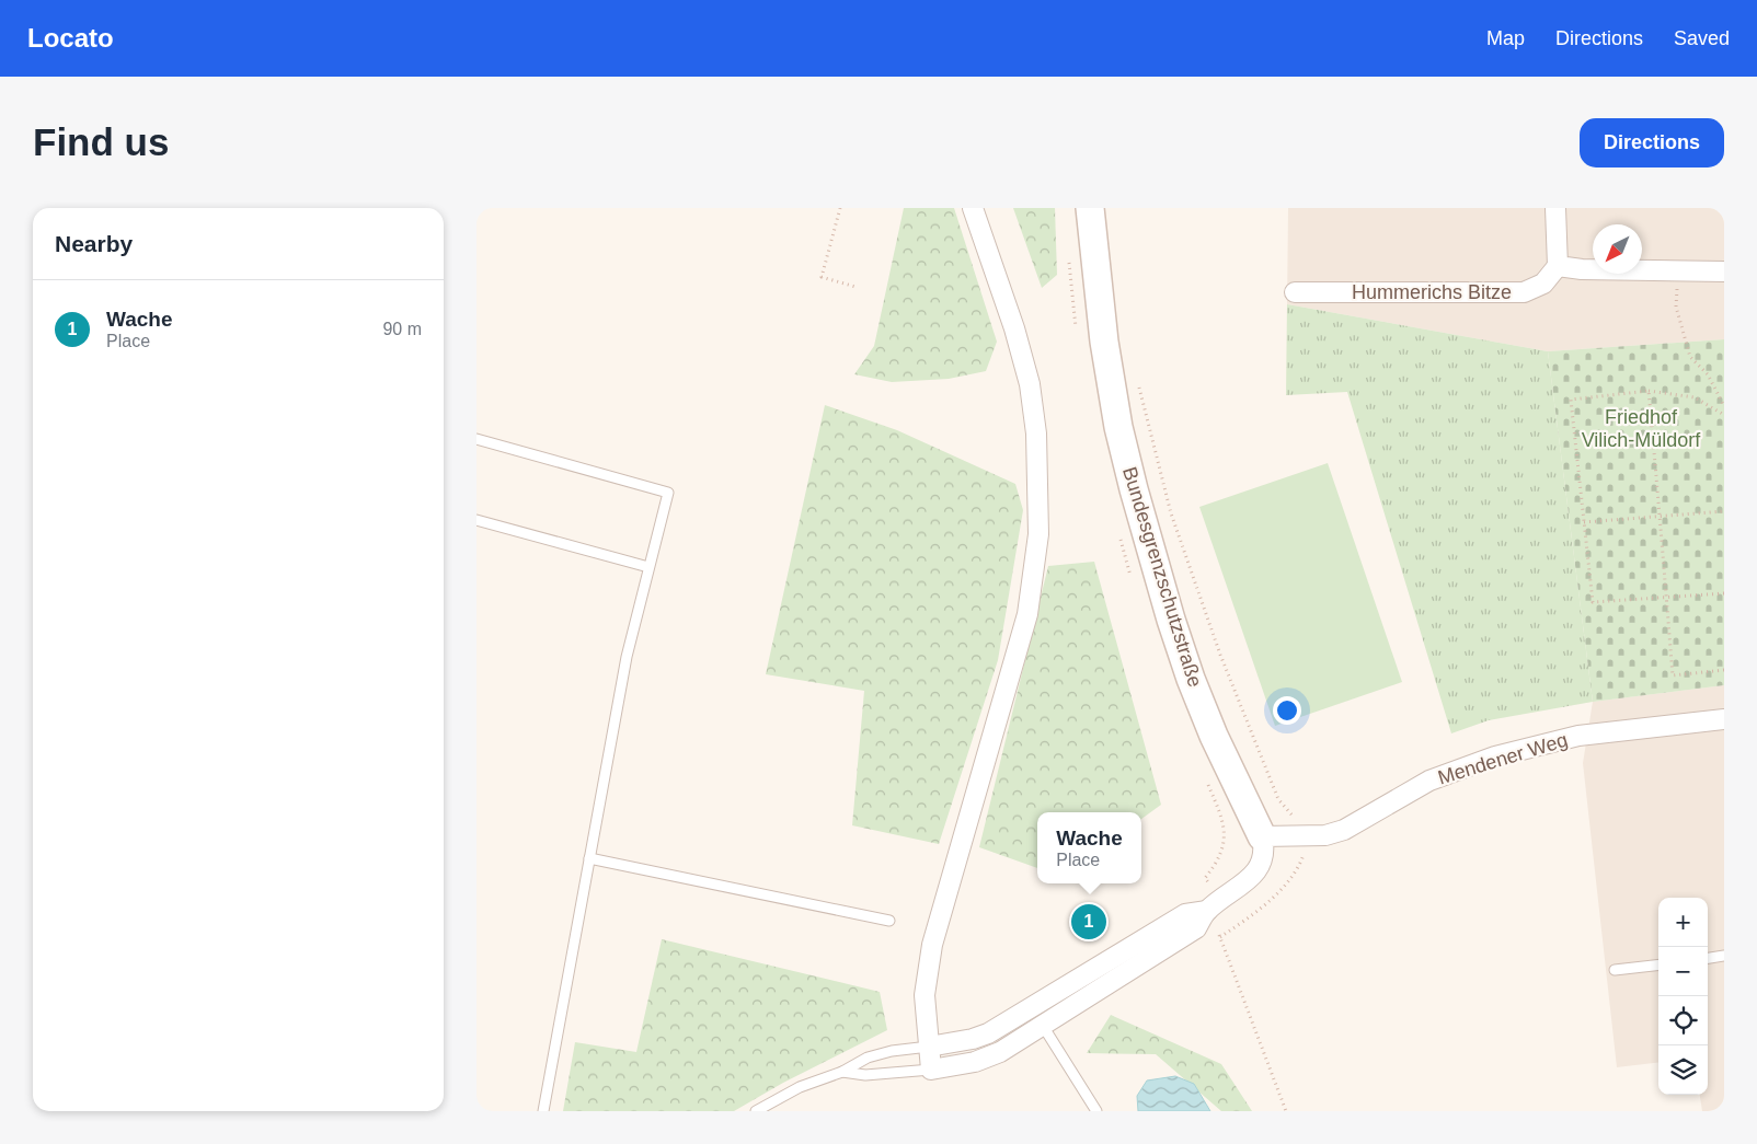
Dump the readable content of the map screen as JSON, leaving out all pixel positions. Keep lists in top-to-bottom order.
{
  "streets": {
    "street": ["Hummerichs Bitze", "Bundesgrenzschutzstraße", "Mendener Weg"]
  },
  "crossings": [
    ["Bundesgrenzschutzstraße", "Mendener Weg"]
  ],
  "parks": ["Friedhof Vilich-Müldorf"],
  "north": "bottom left",
  "page": {
    "header": "Locato",
    "nav": ["Map", "Directions", "Saved"],
    "buttons": "Directions",
    "title": "Find us",
    "heading": "Nearby",
    "list": [
      {
        "mark": "1",
        "name": "Wache",
        "note": "Place",
        "value": "90 m"
      }
    ],
    "popup": ["Wache", "Place"],
    "map_buttons": ["+", "−"],
    "pins": "1"
  }
}
